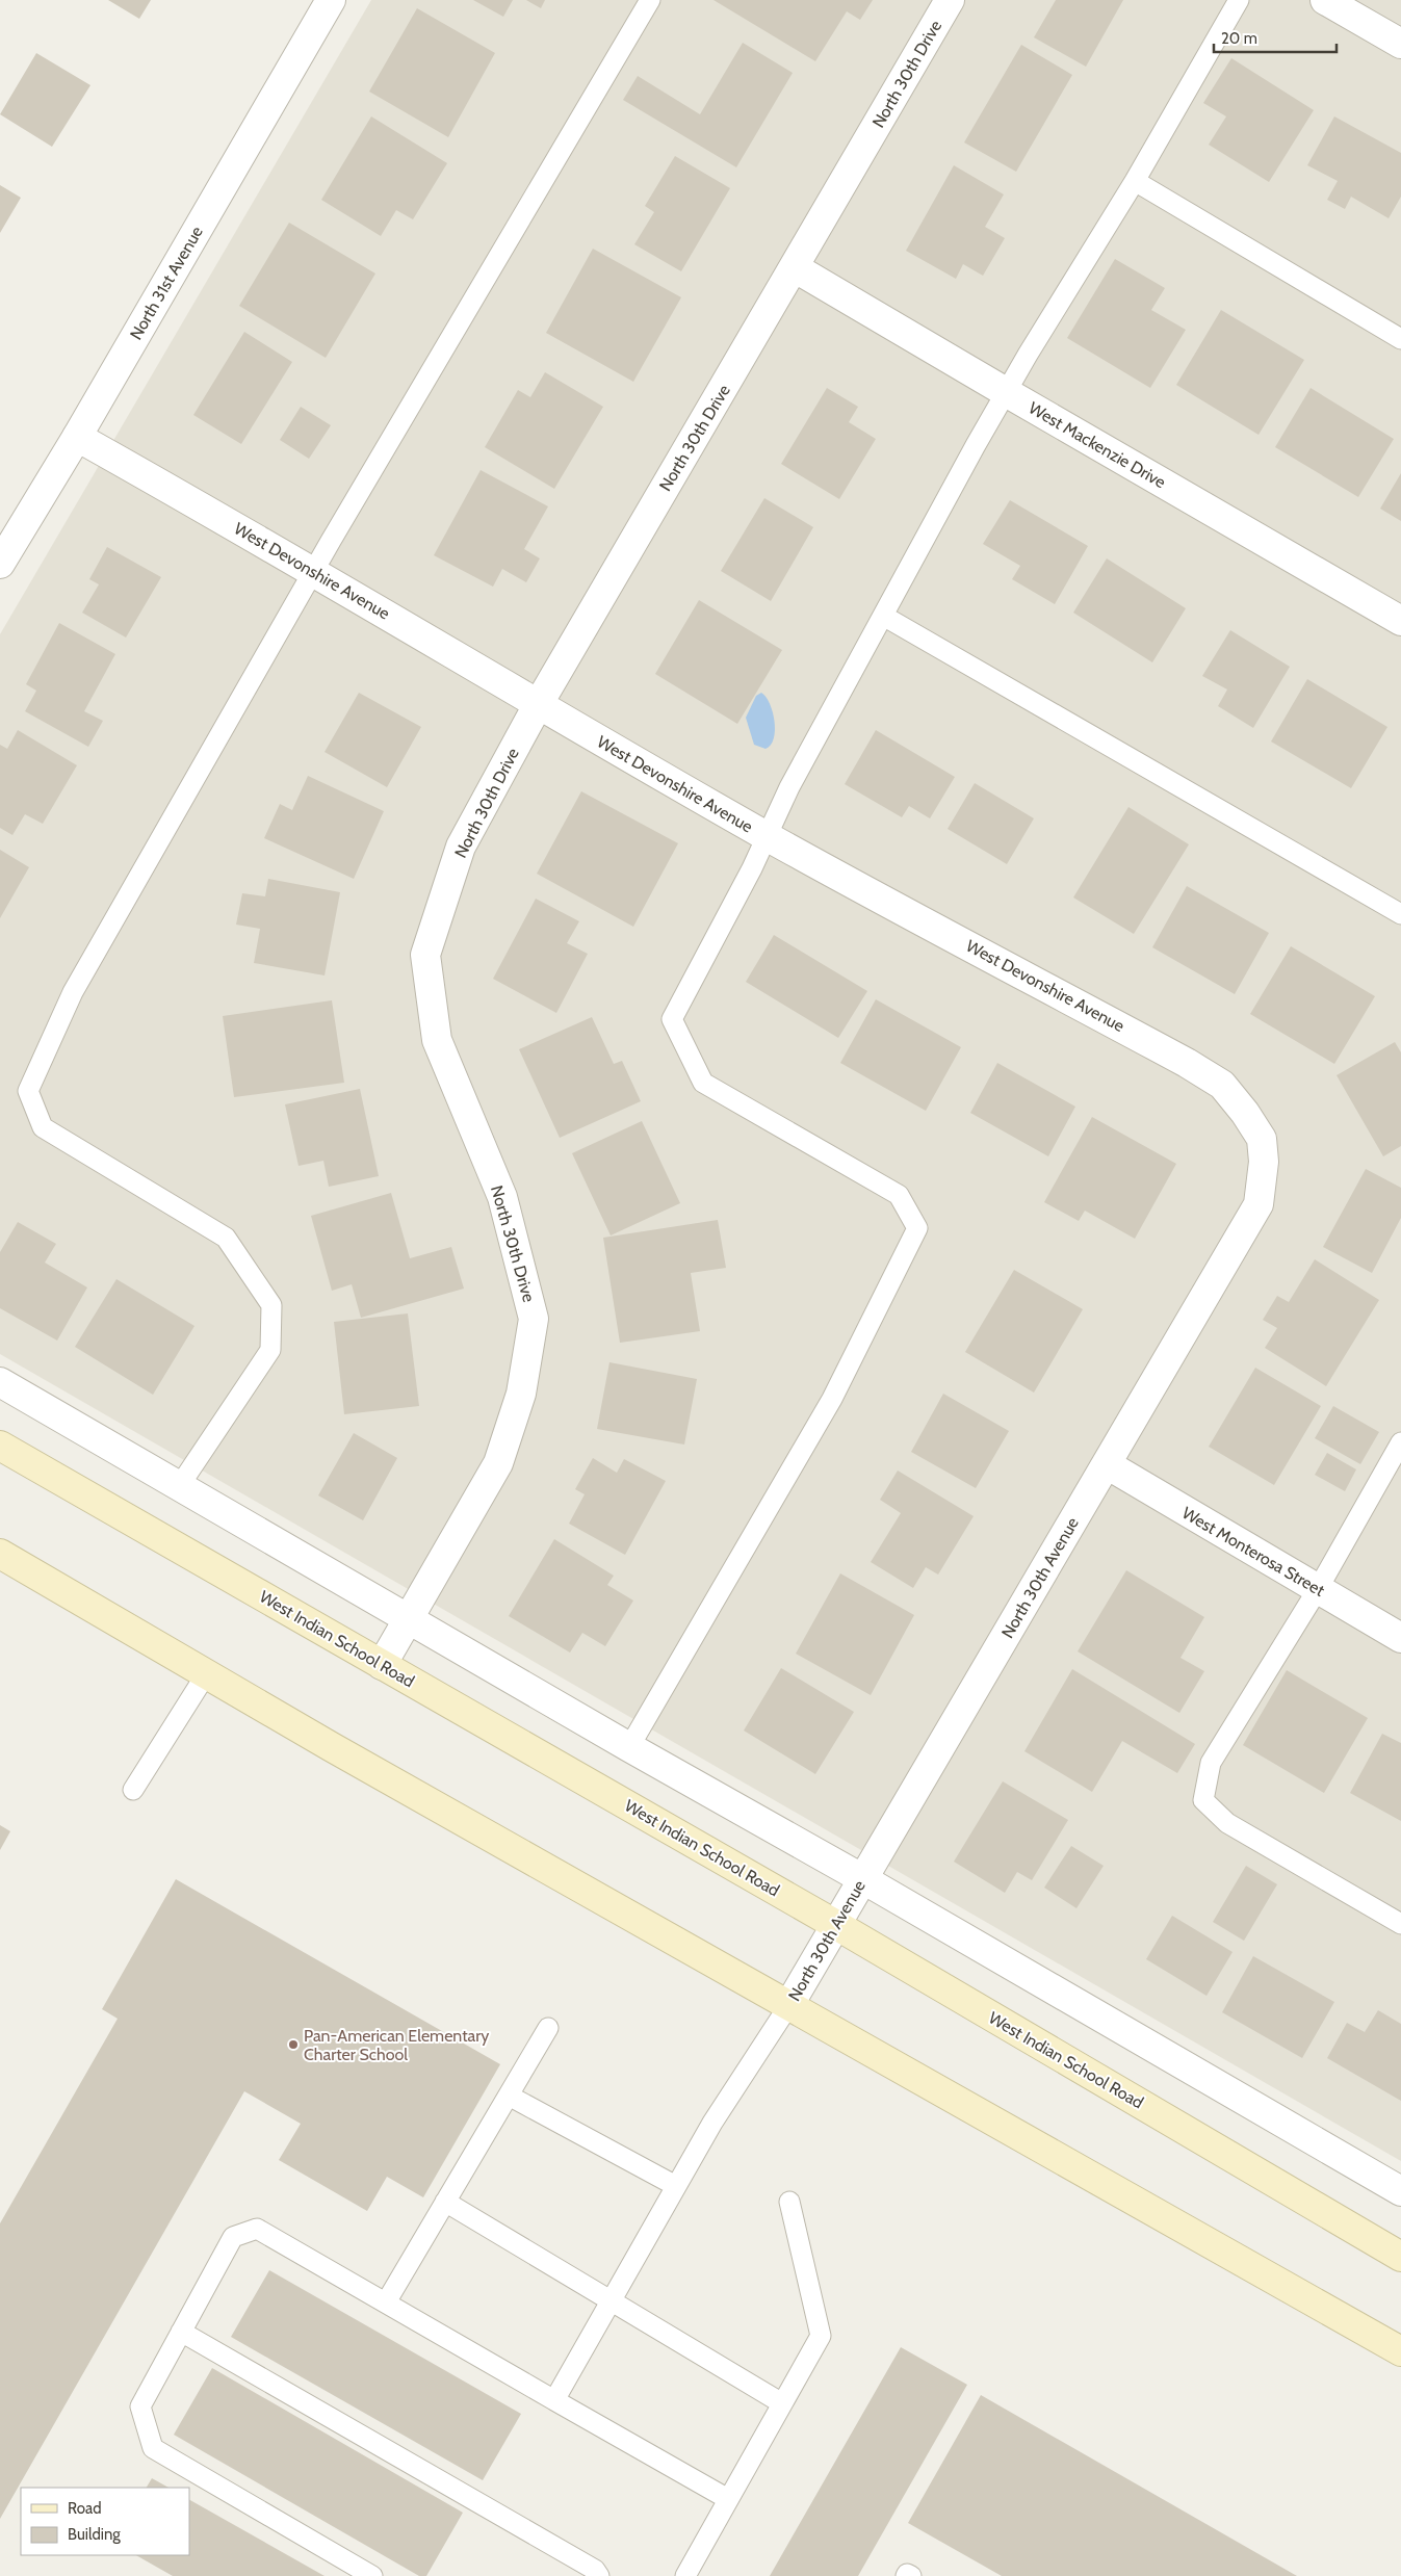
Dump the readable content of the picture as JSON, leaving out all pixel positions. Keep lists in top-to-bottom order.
{
  "streets": {
    "main road": ["West Indian School Road"],
    "street": [
      "North 30th Drive",
      "North 31st Avenue",
      "West Mackenzie Drive",
      "West Devonshire Avenue",
      "West Monterosa Street",
      "North 30th Avenue"
    ]
  },
  "crossings": [
    ["North 30th Drive", "West Mackenzie Drive"],
    ["North 30th Drive", "West Devonshire Avenue"],
    ["North 30th Drive", "West Indian School Road"],
    ["North 31st Avenue", "West Devonshire Avenue"],
    ["West Devonshire Avenue", "North 30th Avenue"],
    ["West Monterosa Street", "North 30th Avenue"],
    ["North 30th Avenue", "West Indian School Road"]
  ],
  "places": ["Pan-American Elementary Charter School"],
  "legend": ["Road", "Building"],
  "scale_bar": "20 m"
}
